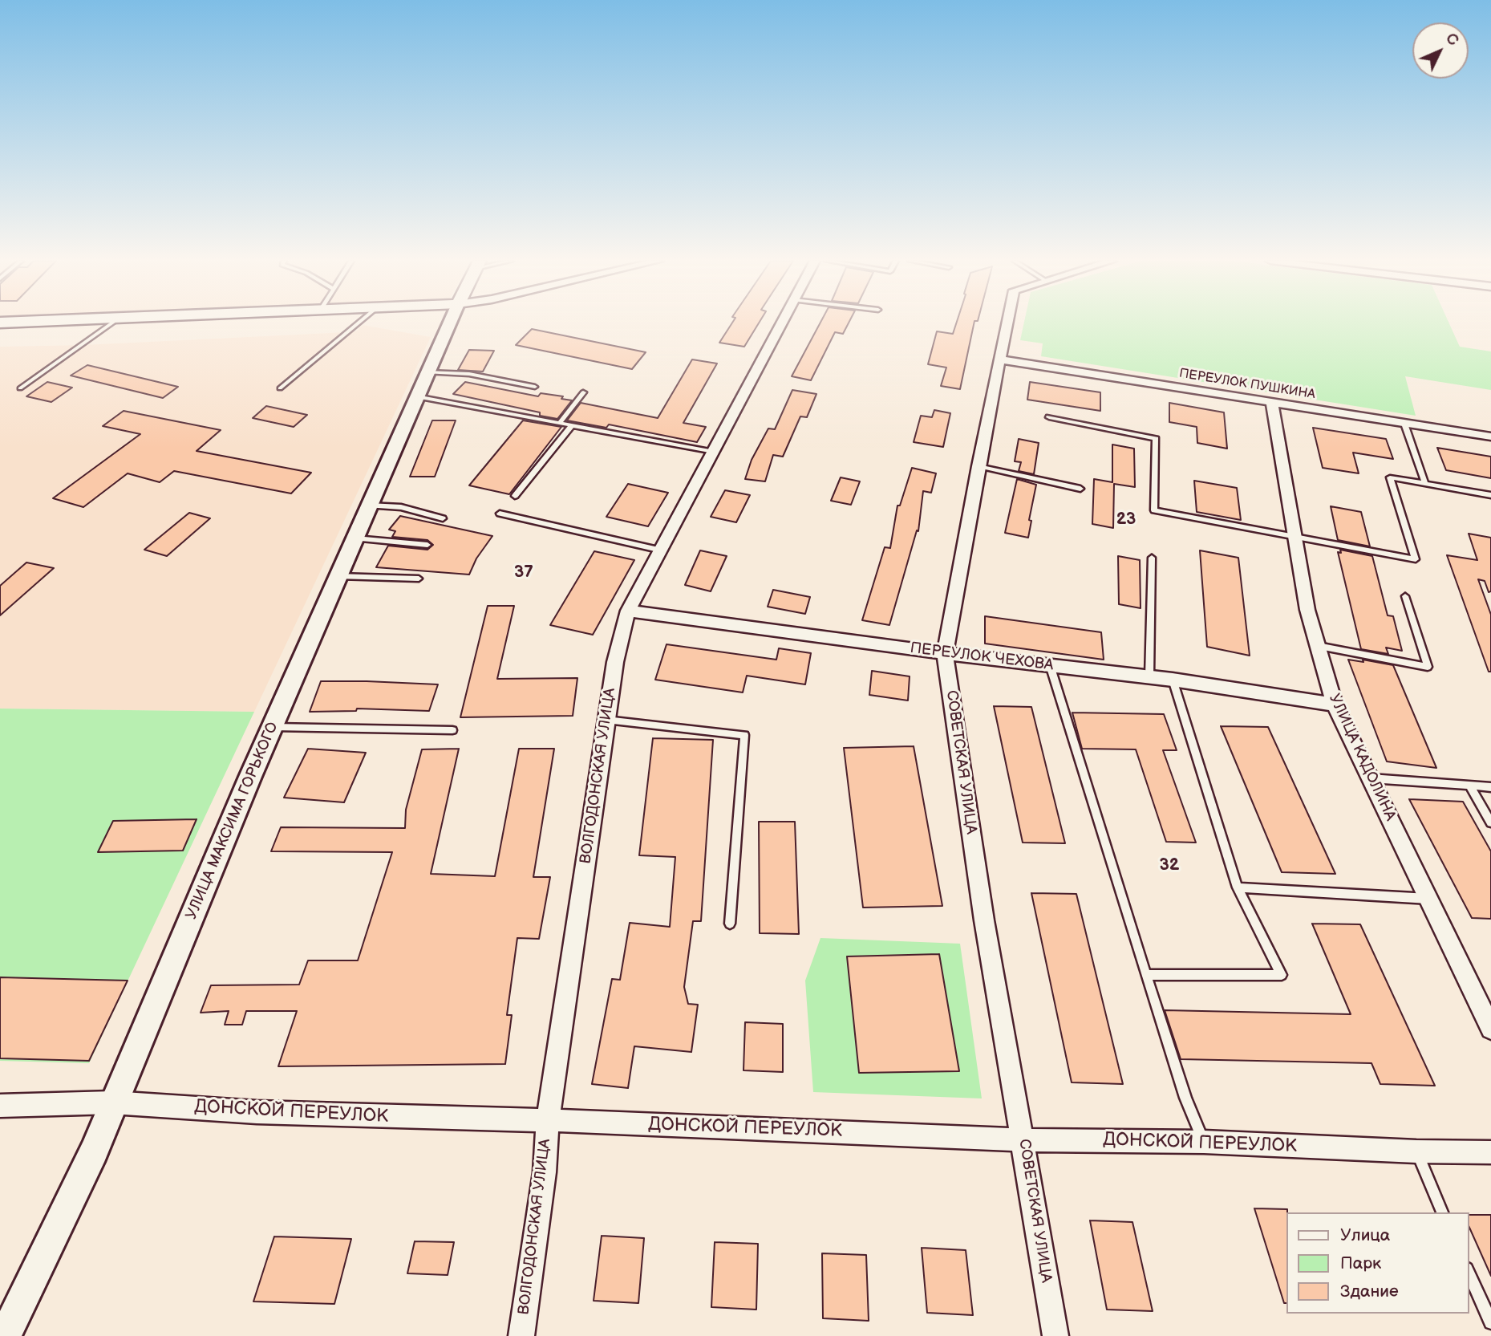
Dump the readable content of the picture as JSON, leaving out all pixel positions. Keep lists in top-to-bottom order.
{
  "streets": {
    "street": [
      "ПЕРЕУЛОК ПУШКИНА",
      "ПЕРЕУЛОК ЧЕХОВА",
      "УЛИЦА КАДОЛИНА",
      "СОВЕТСКАЯ УЛИЦА",
      "ВОЛГОДОНСКАЯ УЛИЦА",
      "УЛИЦА МАКСИМА ГОРЬКОГО",
      "ДОНСКОЙ ПЕРЕУЛОК"
    ]
  },
  "crossings": [
    ["ПЕРЕУЛОК ПУШКИНА", "УЛИЦА КАДОЛИНА"],
    ["ПЕРЕУЛОК ПУШКИНА", "СОВЕТСКАЯ УЛИЦА"],
    ["ПЕРЕУЛОК ЧЕХОВА", "УЛИЦА КАДОЛИНА"],
    ["ПЕРЕУЛОК ЧЕХОВА", "СОВЕТСКАЯ УЛИЦА"],
    ["ПЕРЕУЛОК ЧЕХОВА", "ВОЛГОДОНСКАЯ УЛИЦА"],
    ["СОВЕТСКАЯ УЛИЦА", "ДОНСКОЙ ПЕРЕУЛОК"],
    ["ВОЛГОДОНСКАЯ УЛИЦА", "ДОНСКОЙ ПЕРЕУЛОК"],
    ["УЛИЦА МАКСИМА ГОРЬКОГО", "ДОНСКОЙ ПЕРЕУЛОК"]
  ],
  "districts": ["23", "37", "32"],
  "legend": ["Улица", "Парк", "Здание"],
  "north": "top right"
}
